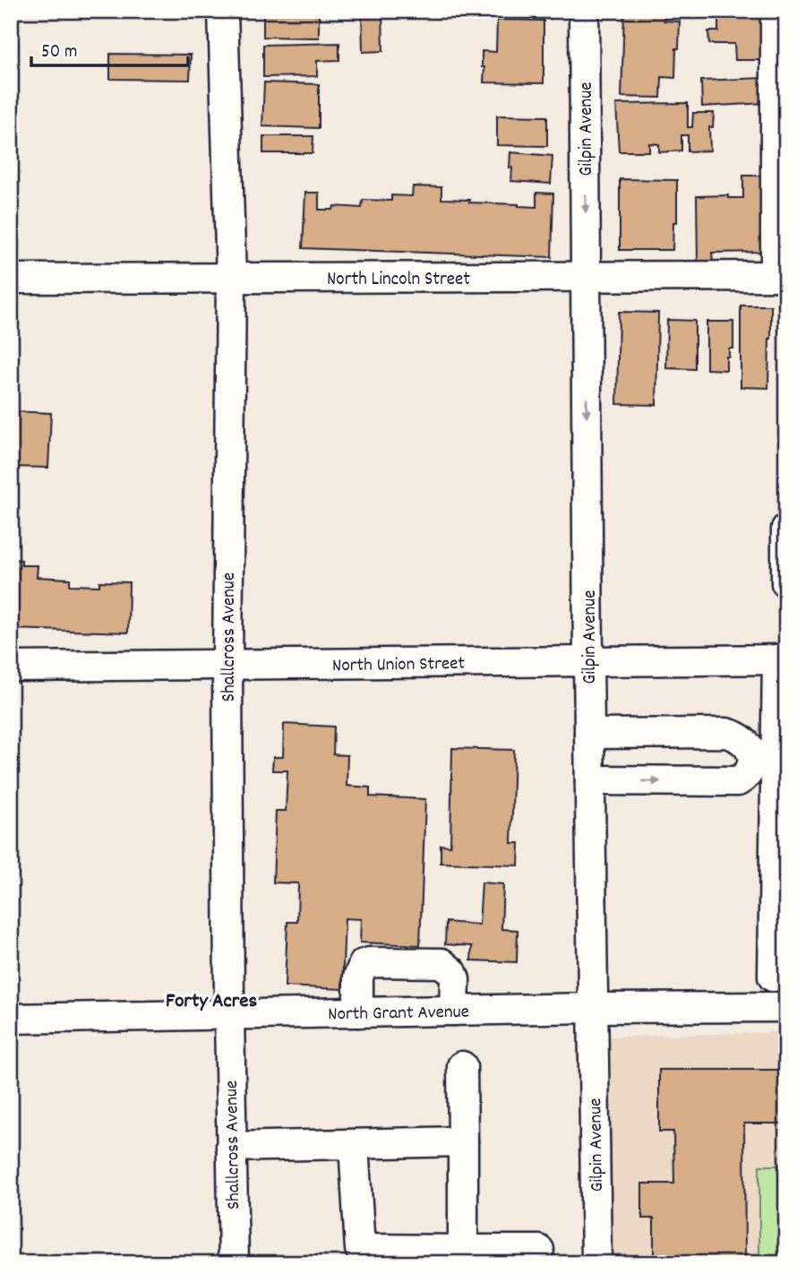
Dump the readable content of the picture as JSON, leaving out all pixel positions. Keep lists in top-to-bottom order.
{
  "streets": {
    "street": [
      "Gilpin Avenue",
      "North Lincoln Street",
      "Shallcross Avenue",
      "North Union Street",
      "North Grant Avenue"
    ]
  },
  "crossings": [
    ["Gilpin Avenue", "North Lincoln Street"],
    ["Gilpin Avenue", "North Union Street"],
    ["Gilpin Avenue", "North Grant Avenue"],
    ["North Lincoln Street", "Shallcross Avenue"],
    ["Shallcross Avenue", "North Union Street"],
    ["Shallcross Avenue", "North Grant Avenue"]
  ],
  "districts": ["Forty Acres"],
  "scale_bar": "50 m"
}
